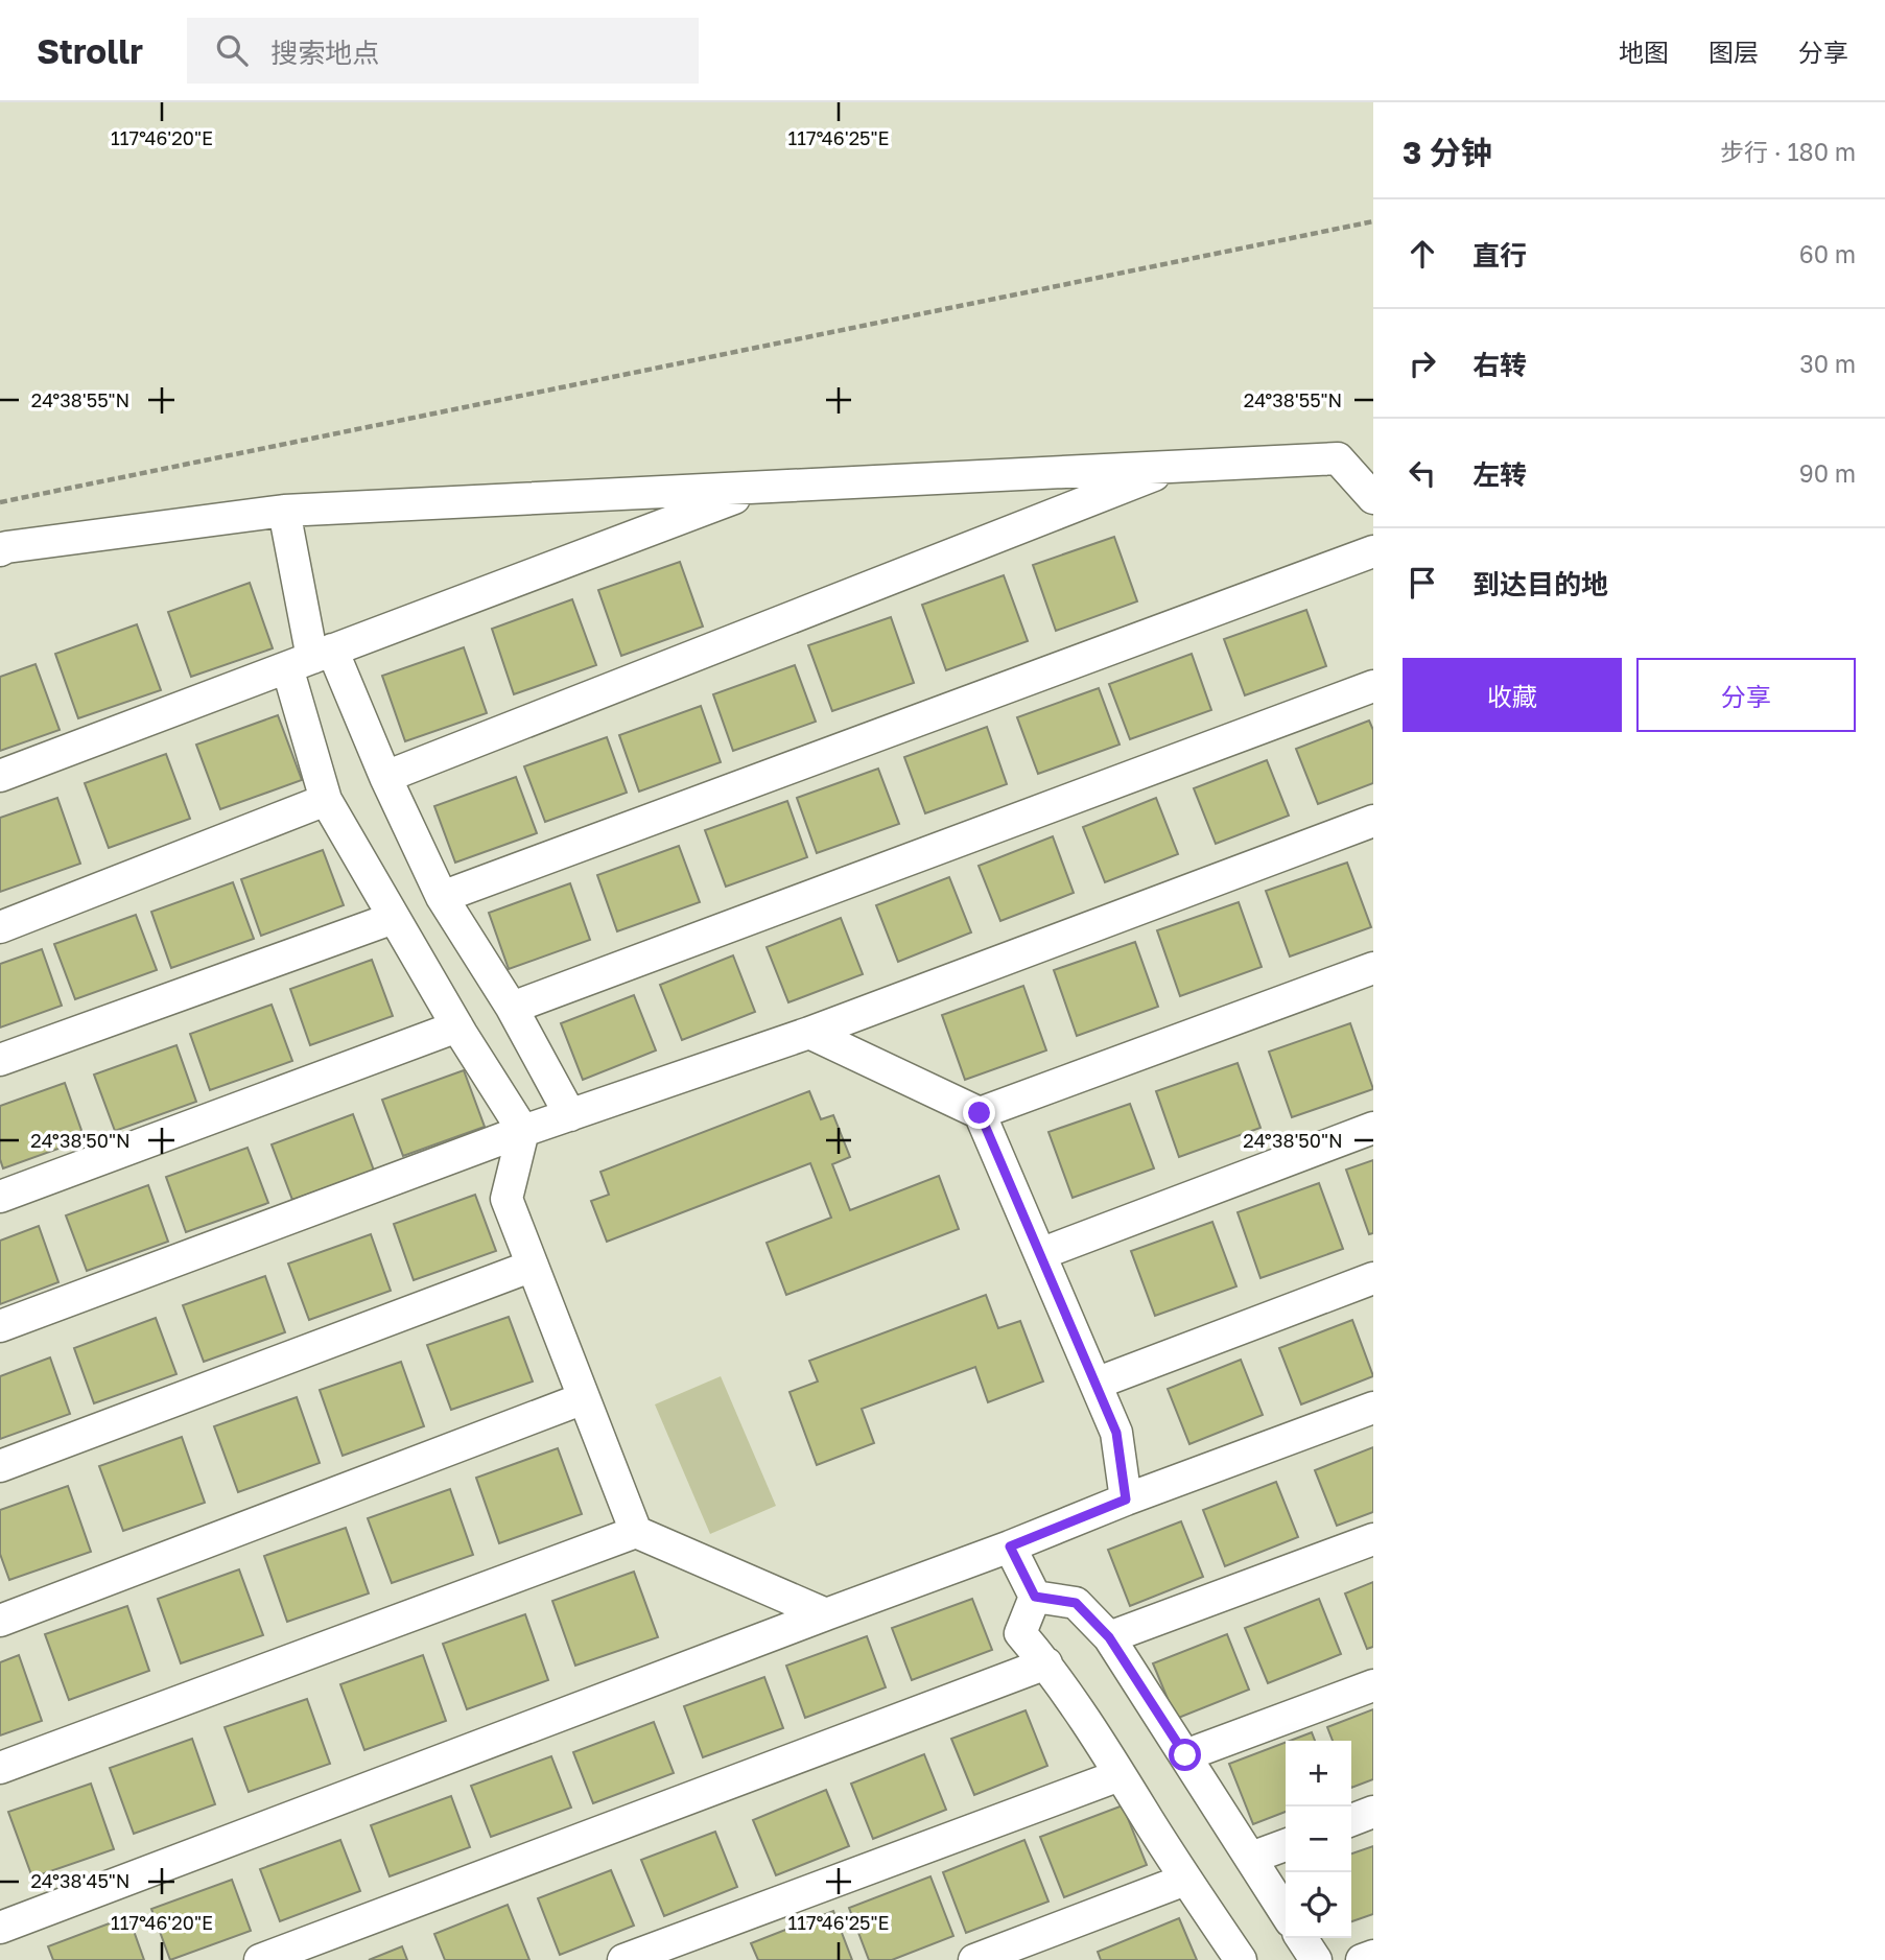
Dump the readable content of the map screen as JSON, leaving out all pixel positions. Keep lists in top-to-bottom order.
{
  "page": {
    "header": "Strollr",
    "search": "搜索地点",
    "nav": ["地图", "图层", "分享"],
    "heading": ["3 分钟", "步行 · 180 m"],
    "list": [
      ["直行", "60 m"],
      ["右转", "30 m"],
      ["左转", "90 m"],
      "到达目的地"
    ],
    "buttons": ["收藏", "分享"],
    "map_buttons": ["+", "−"]
  },
  "coordinates": [
    "117°46'20\"E",
    "117°46'25\"E",
    "24°38'55\"N",
    "24°38'50\"N",
    "24°38'45\"N"
  ]
}
